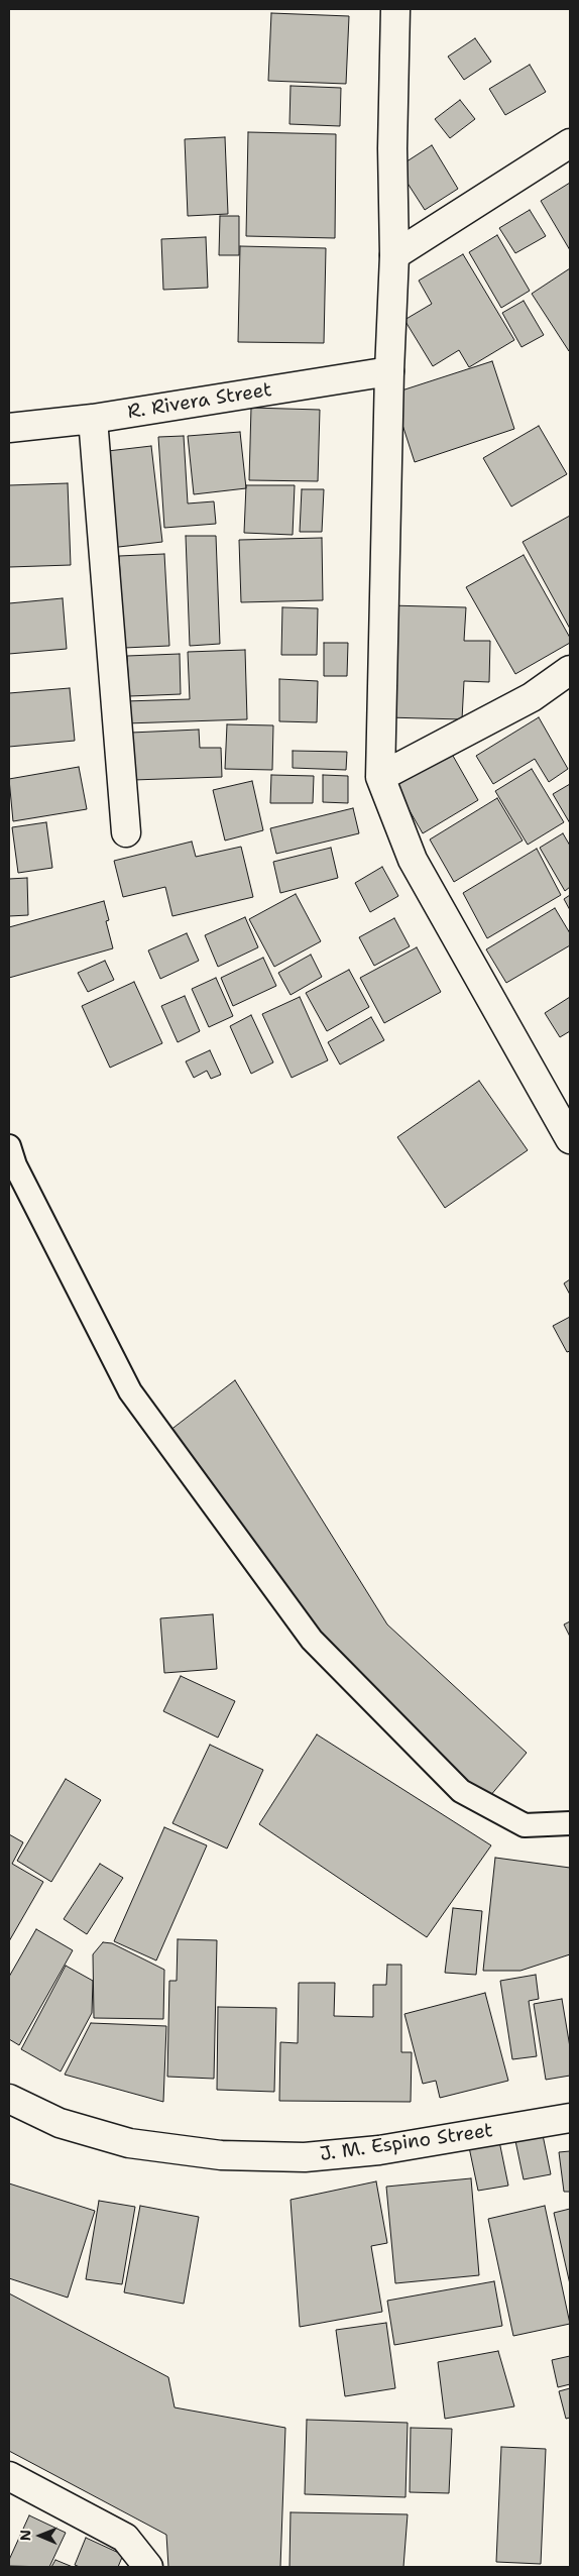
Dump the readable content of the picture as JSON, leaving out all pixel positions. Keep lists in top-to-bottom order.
{
  "streets": {
    "street": ["R. Rivera Street", "J. M. Espino Street"]
  },
  "north": "left"
}
